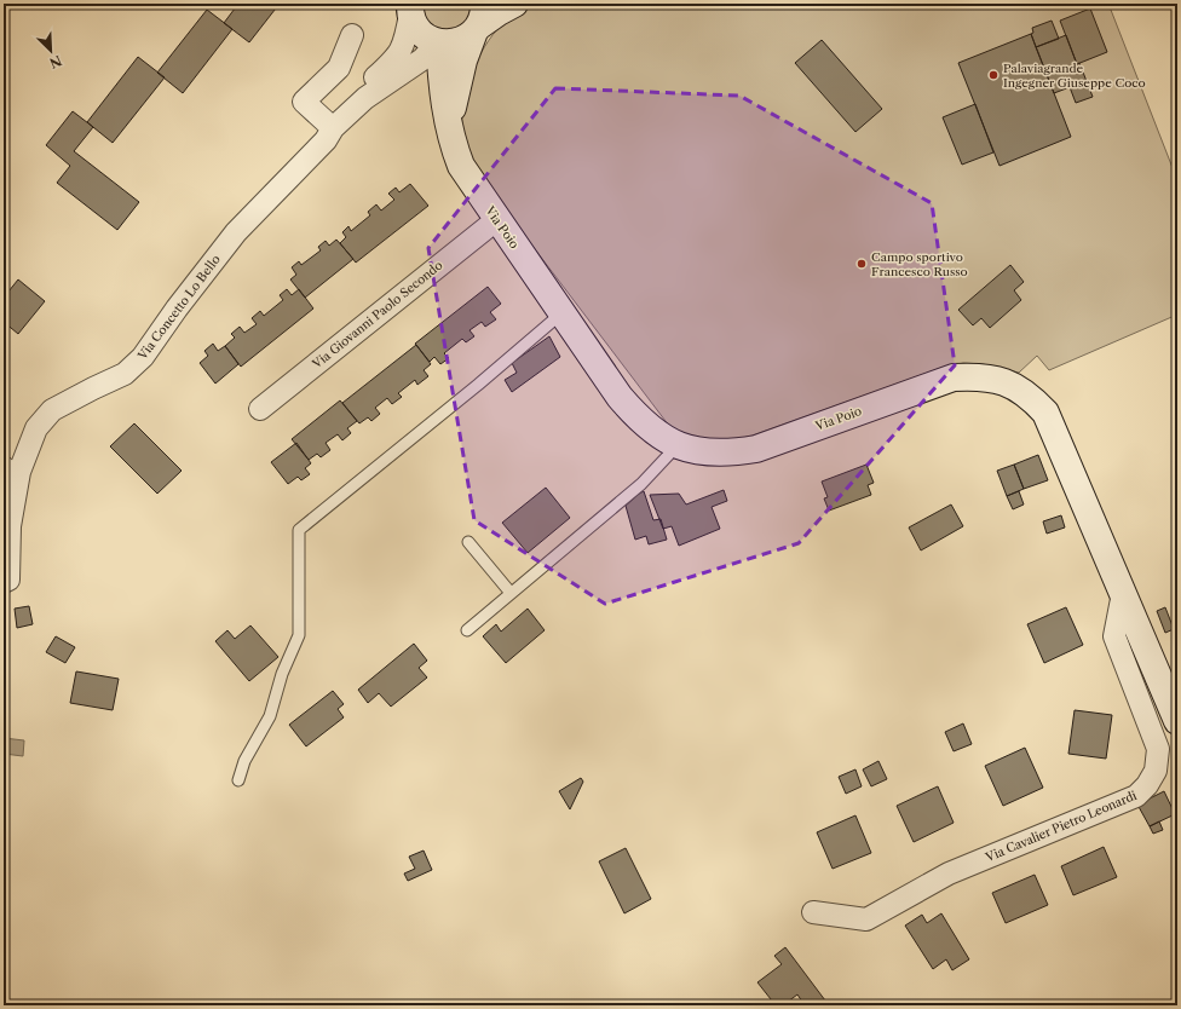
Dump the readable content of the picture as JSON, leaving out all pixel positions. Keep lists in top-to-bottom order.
{
  "streets": {
    "street": [
      "Via Poio",
      "Via Concetto Lo Bello",
      "Via Giovanni Paolo Secondo",
      "Via Cavalier Pietro Leonardi"
    ]
  },
  "crossings": [
    ["Via Poio", "Via Giovanni Paolo Secondo"],
    ["Via Poio", "Via Cavalier Pietro Leonardi"]
  ],
  "places": ["Palaviagrande Ingegner Giuseppe Coco", "Campo sportivo Francesco Russo"],
  "north": "bottom right"
}
